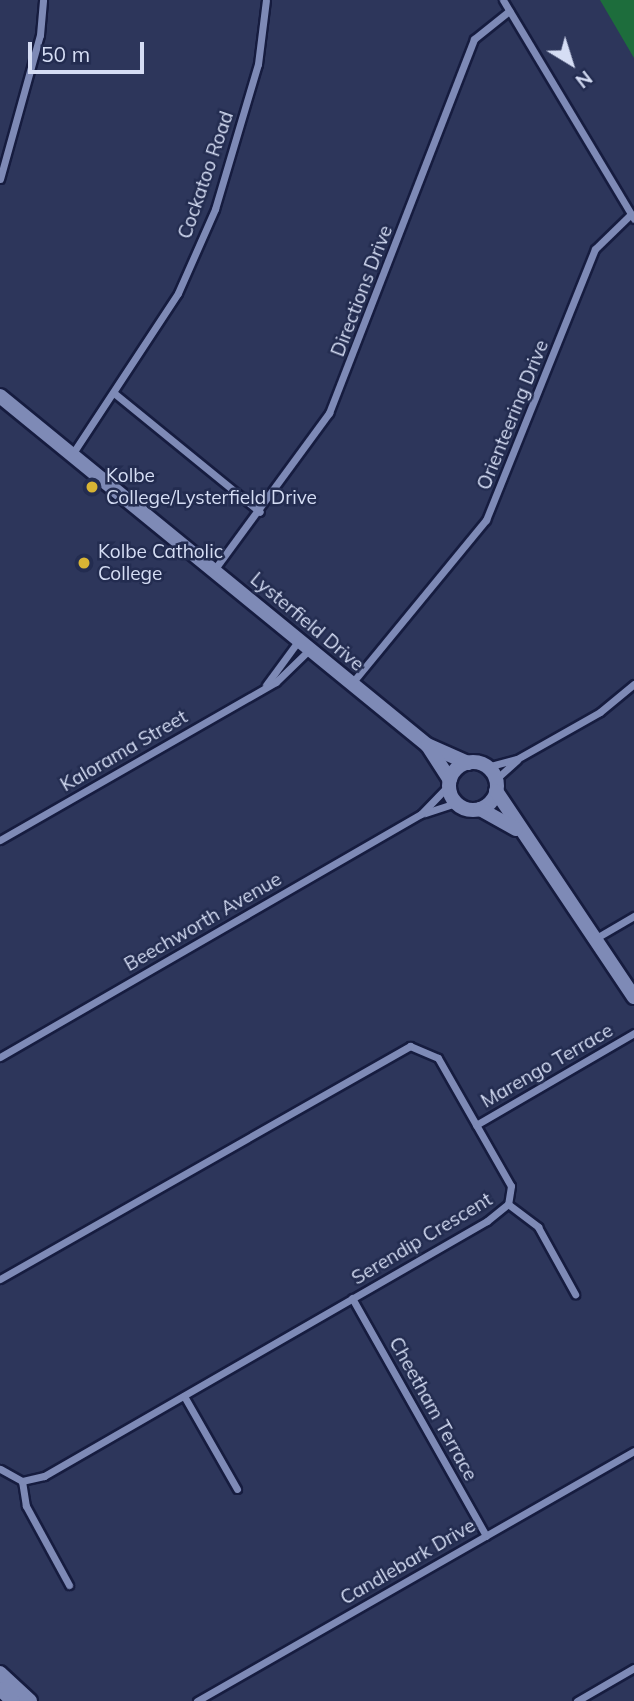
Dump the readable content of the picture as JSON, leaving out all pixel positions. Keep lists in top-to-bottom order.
{
  "streets": {
    "street": [
      "Cockatoo Road",
      "Directions Drive",
      "Orienteering Drive",
      "Lysterfield Drive",
      "Kalorama Street",
      "Beechworth Avenue",
      "Marengo Terrace",
      "Serendip Crescent",
      "Cheetham Terrace",
      "Candlebark Drive"
    ]
  },
  "crossings": [
    ["Cockatoo Road", "Lysterfield Drive"],
    ["Directions Drive", "Lysterfield Drive"],
    ["Orienteering Drive", "Lysterfield Drive"],
    ["Lysterfield Drive", "Kalorama Street"],
    ["Lysterfield Drive", "Beechworth Avenue"],
    ["Marengo Terrace", "Serendip Crescent"],
    ["Serendip Crescent", "Cheetham Terrace"],
    ["Cheetham Terrace", "Candlebark Drive"]
  ],
  "places": ["Kolbe College/Lysterfield Drive", "Kolbe Catholic College"],
  "scale_bar": "50 m",
  "north": "bottom right"
}
